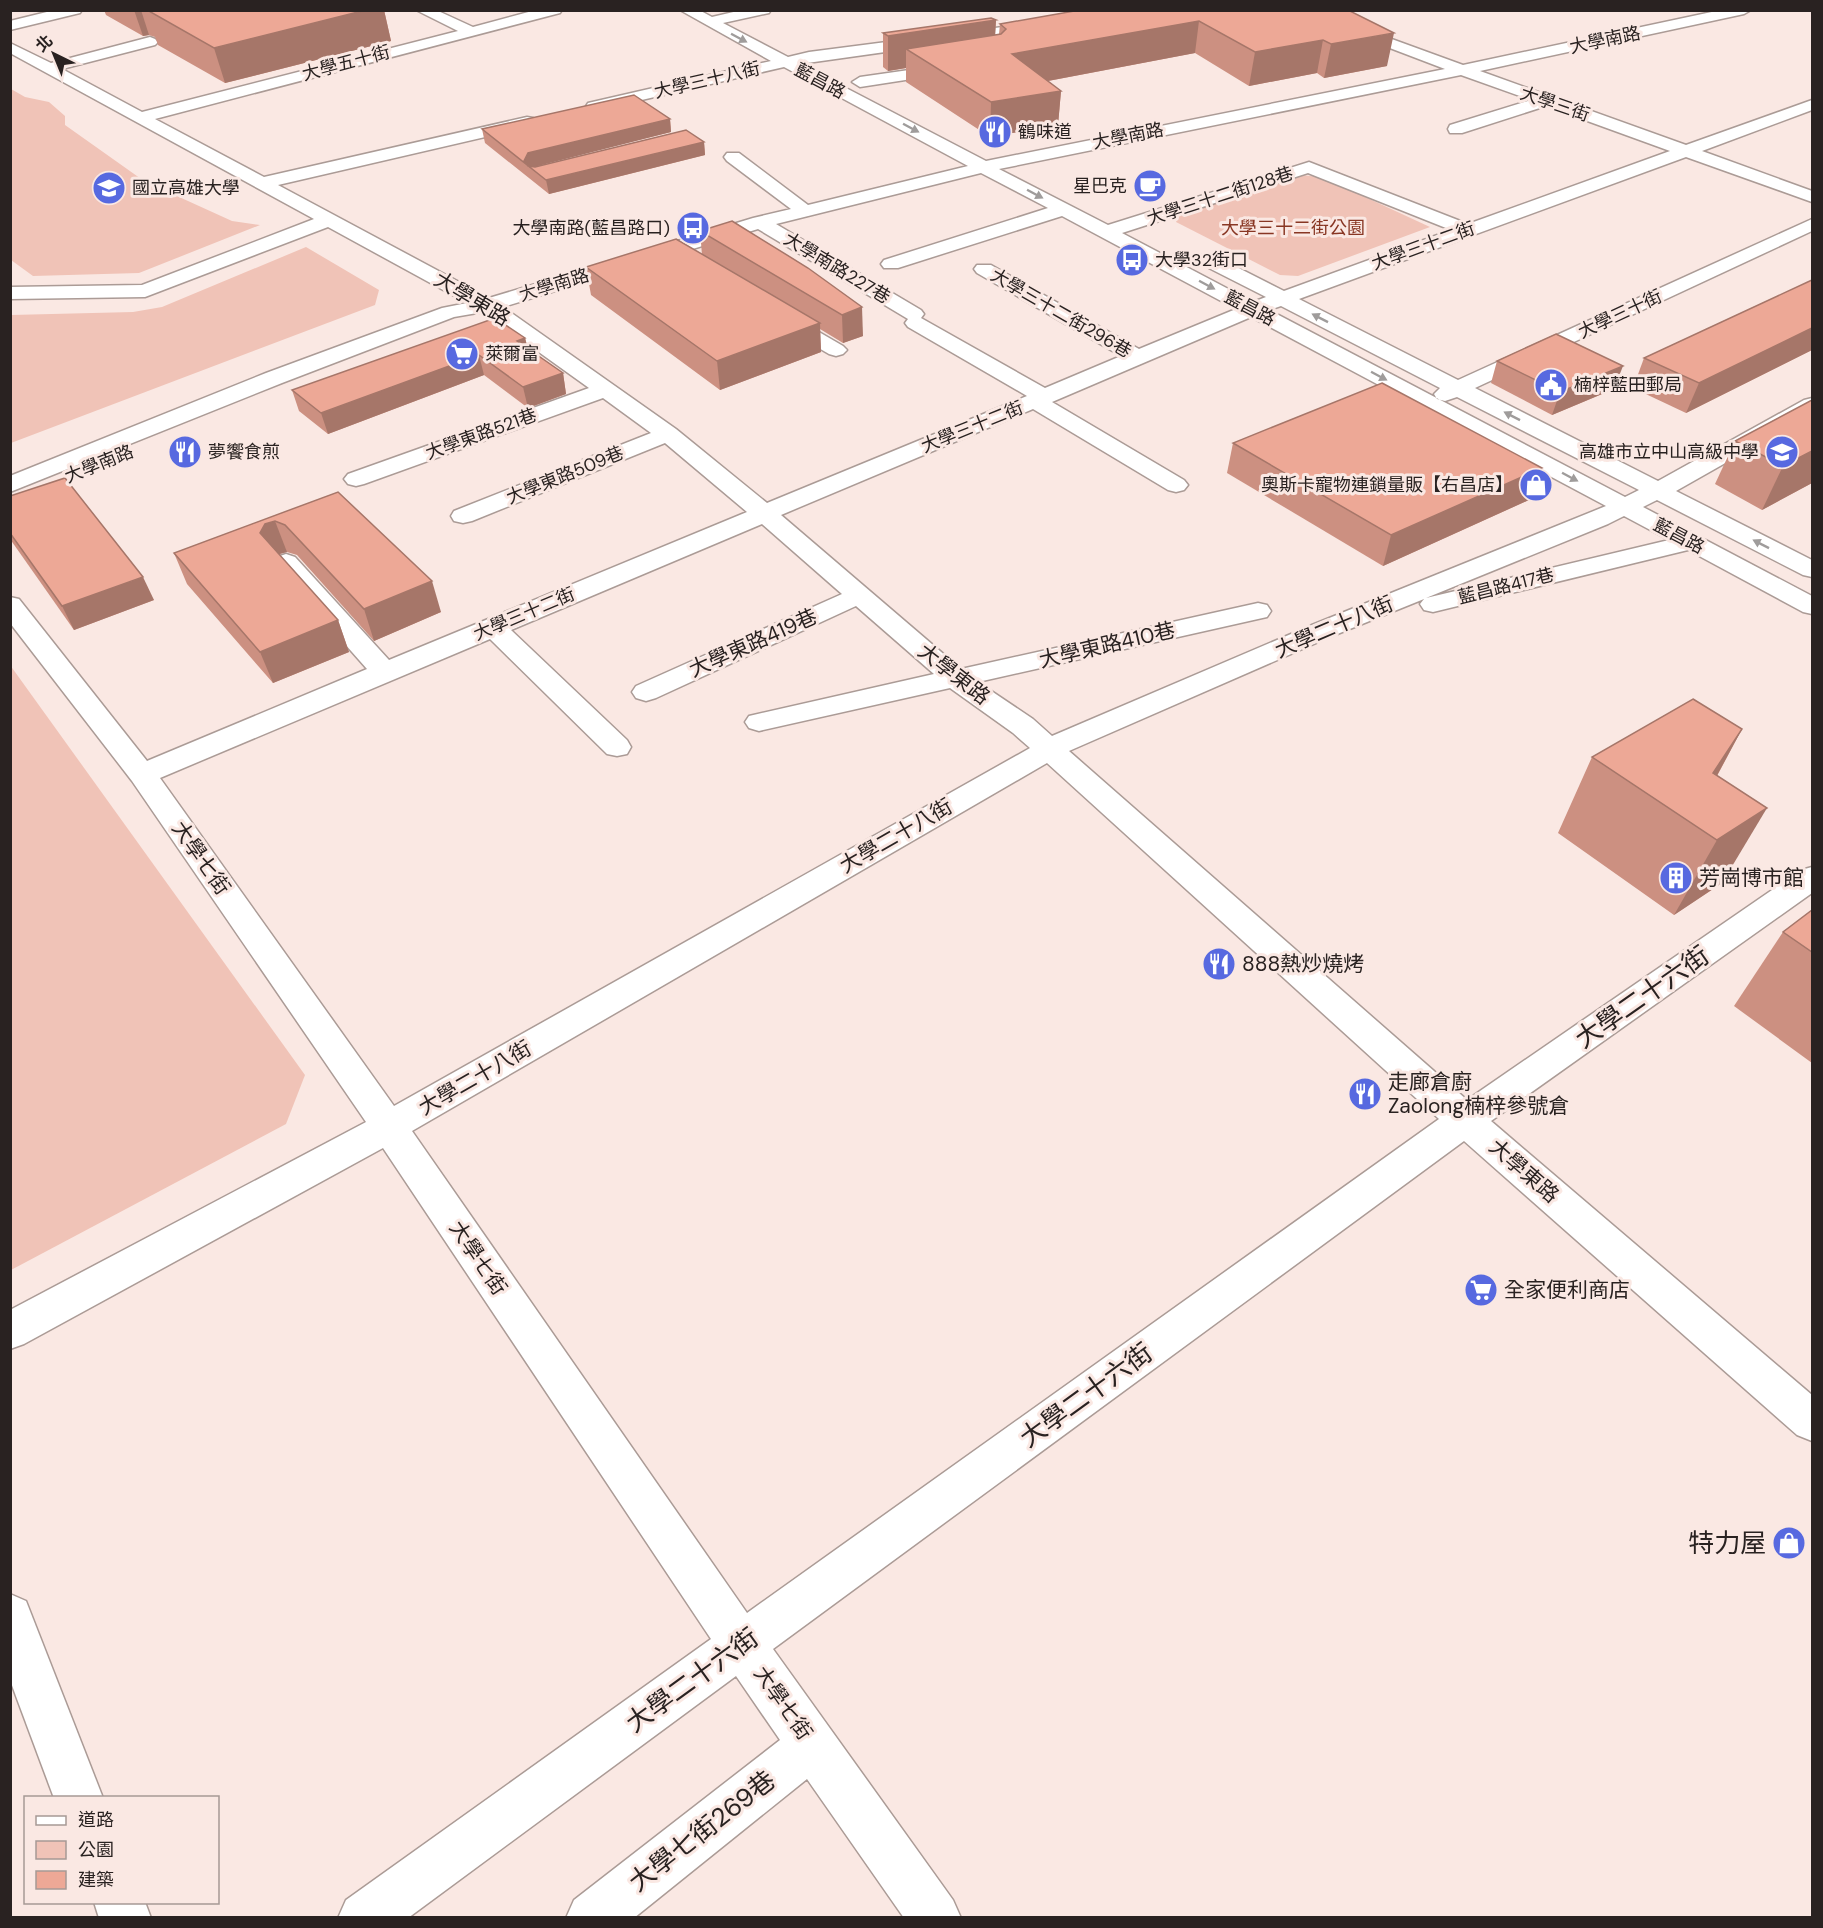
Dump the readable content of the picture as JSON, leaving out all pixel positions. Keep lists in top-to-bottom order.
{
  "streets": {
    "street": [
      "大學南路",
      "大學五十街",
      "大學三十八街",
      "藍昌路",
      "大學三街",
      "大學三十二街128巷",
      "大學三十二街",
      "大學南路227巷",
      "大學東路",
      "大學三十二街296巷",
      "大學三十街",
      "大學東路521巷",
      "大學東路509巷",
      "藍昌路417巷",
      "大學二十八街",
      "大學東路419巷",
      "大學東路410巷",
      "大學七街",
      "大學二十六街",
      "大學七街269巷"
    ]
  },
  "crossings": [
    ["大學南路", "藍昌路"],
    ["大學南路", "大學三街"],
    ["大學南路", "大學南路227巷"],
    ["大學南路", "大學東路"],
    ["大學五十街", "大學東路"],
    ["大學三十八街", "藍昌路"],
    ["藍昌路", "大學三十二街128巷"],
    ["藍昌路", "大學三十二街"],
    ["藍昌路", "大學三十街"],
    ["藍昌路", "藍昌路417巷"],
    ["藍昌路", "大學二十八街"],
    ["大學三街", "大學三十二街"],
    ["大學三十二街128巷", "大學三十二街"],
    ["大學三十二街", "大學南路227巷"],
    ["大學三十二街", "大學東路"],
    ["大學三十二街", "大學三十二街296巷"],
    ["大學三十二街", "大學七街"],
    ["大學東路", "大學東路521巷"],
    ["大學東路", "大學東路509巷"],
    ["大學東路", "大學二十八街"],
    ["大學東路", "大學東路419巷"],
    ["大學東路", "大學東路410巷"],
    ["大學東路", "大學二十六街"],
    ["藍昌路417巷", "大學二十八街"],
    ["大學二十八街", "大學七街"],
    ["大學七街", "大學二十六街"],
    ["大學七街", "大學七街269巷"]
  ],
  "parks": ["大學三十二街公園"],
  "places": {
    "restaurant": [
      "鶴味道",
      "夢饗食煎",
      "888熱炒燒烤",
      "走廊倉廚 Zaolong楠梓參號倉"
    ],
    "cafe": ["星巴克"],
    "school or university": ["國立高雄大學", "高雄市立中山高級中學"],
    "bus stop": ["大學南路(藍昌路口)", "大學32街口"],
    "supermarket": ["萊爾富", "全家便利商店"],
    "public building": ["楠梓藍田郵局"],
    "shop": ["奧斯卡寵物連鎖量販【右昌店】", "特力屋"],
    "building": ["芳崗博市館"]
  },
  "legend": ["道路", "公園", "建築"],
  "north": "top left"
}
